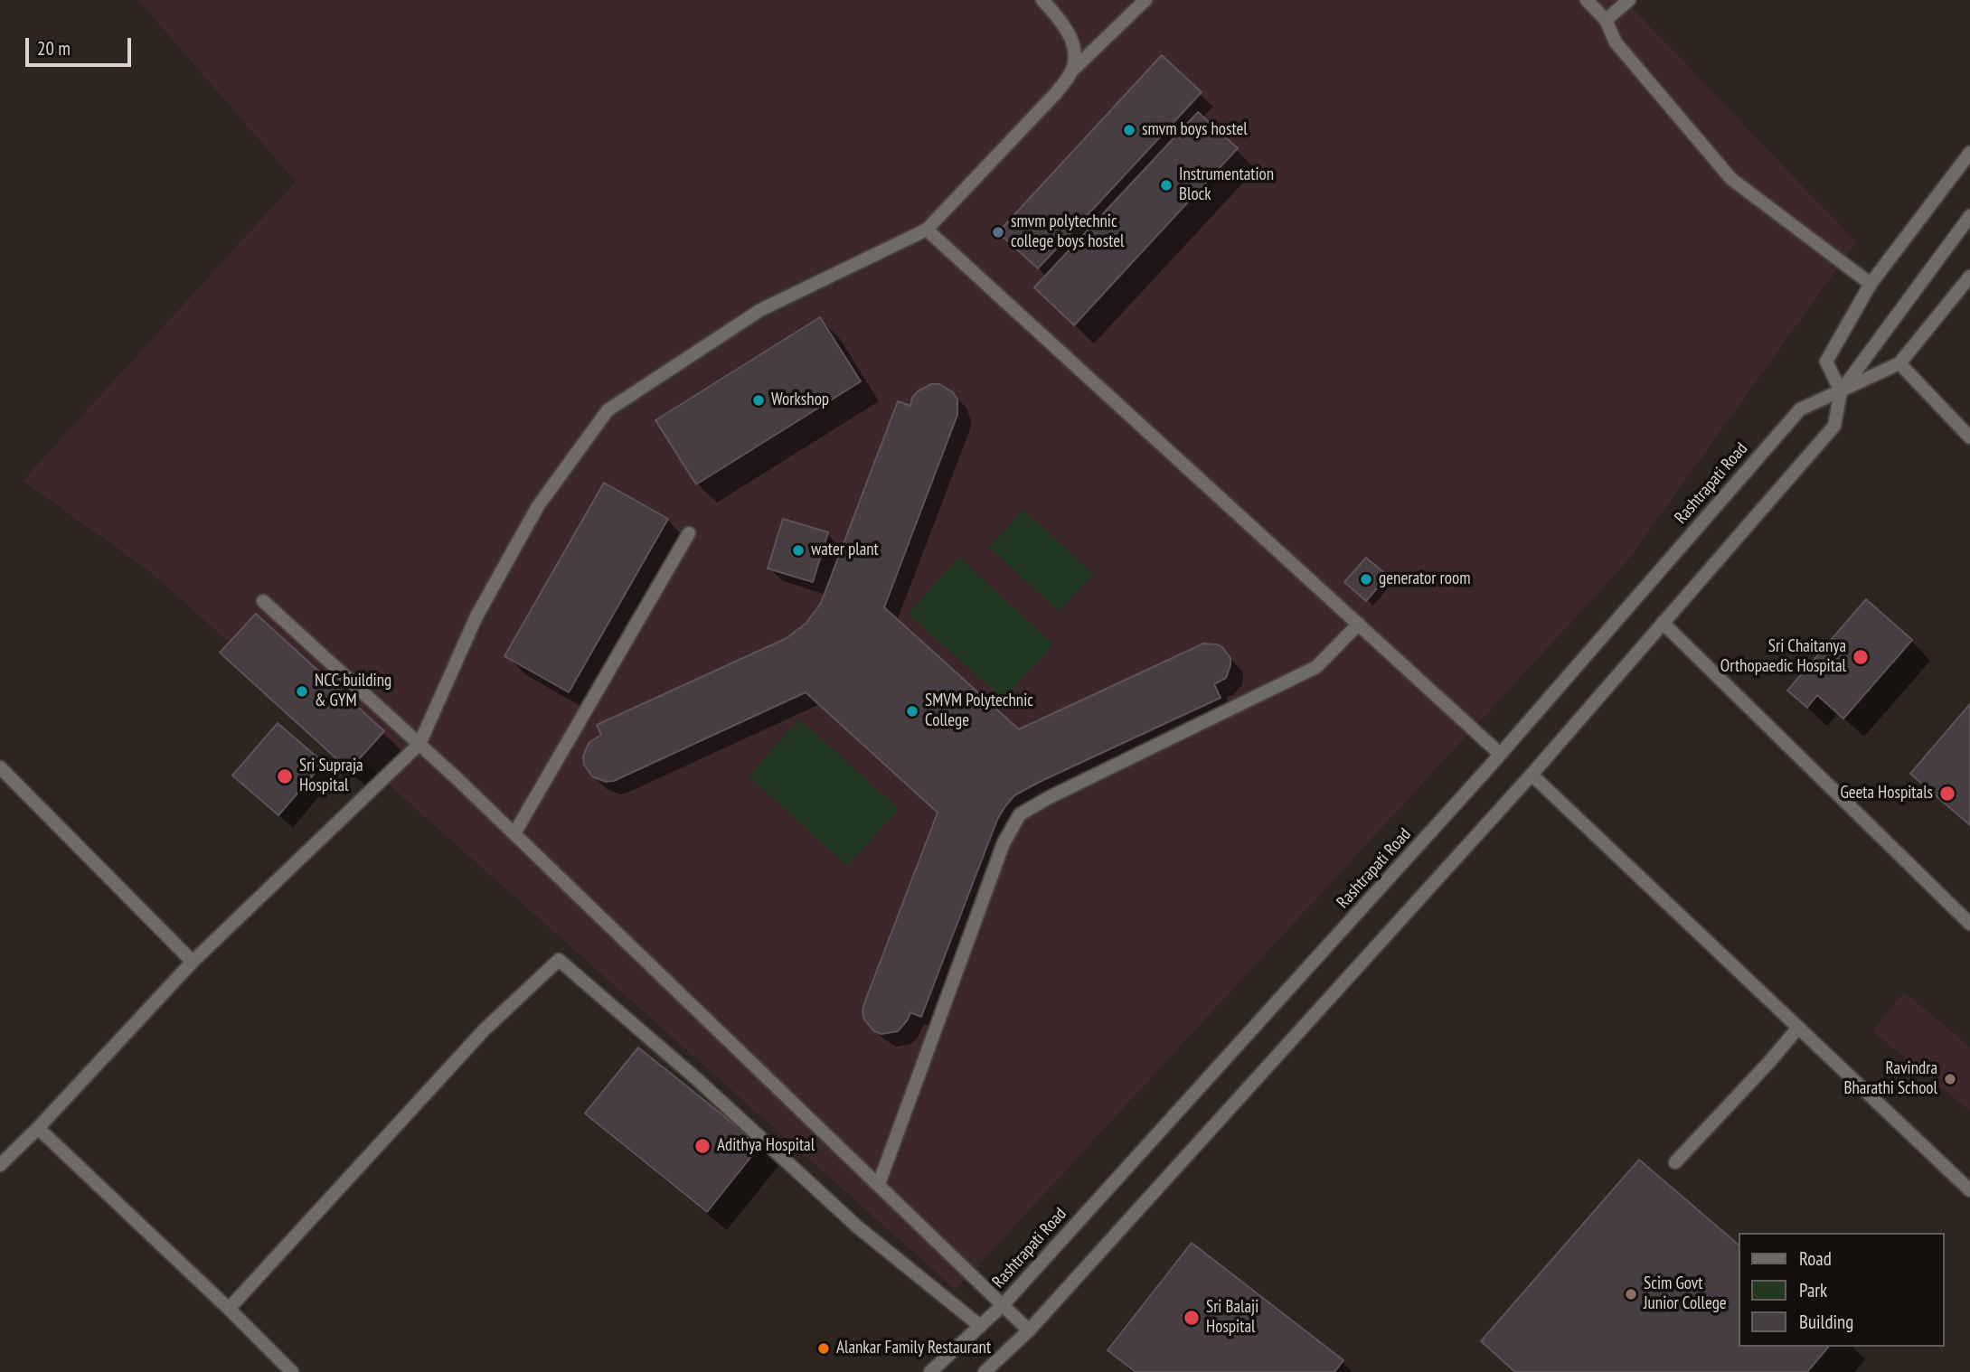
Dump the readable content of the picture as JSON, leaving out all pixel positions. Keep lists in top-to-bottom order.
{
  "streets": {
    "street": ["Rashtrapati Road"]
  },
  "places": [
    "smvm boys hostel",
    "Instrumentation Block",
    "smvm polytechnic college boys hostel",
    "Workshop",
    "water plant",
    "generator room",
    "Sri Chaitanya Orthopaedic Hospital",
    "NCC building & GYM",
    "SMVM Polytechnic College",
    "Sri Supraja Hospital",
    "Geeta Hospitals",
    "Ravindra Bharathi School",
    "Adithya Hospital",
    "Scim Govt Junior College",
    "Sri Balaji Hospital",
    "Alankar Family Restaurant"
  ],
  "legend": ["Road", "Park", "Building"],
  "scale_bar": "20 m"
}
